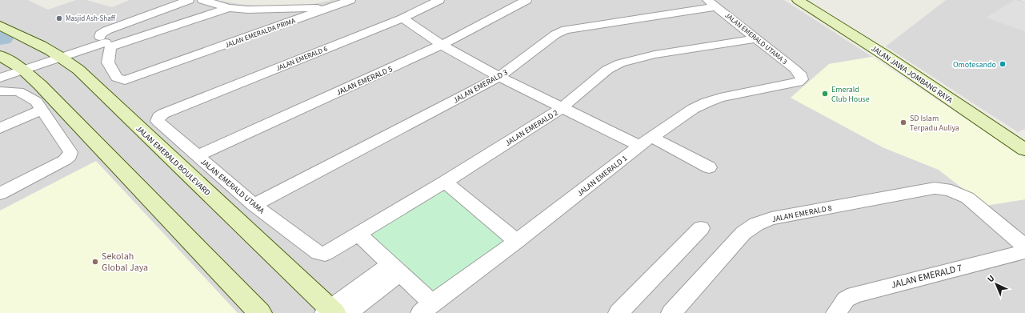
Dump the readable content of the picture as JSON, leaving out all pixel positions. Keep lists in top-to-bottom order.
{
  "streets": {
    "main road": ["JALAN JAWA JOMBANG RAYA", "JALAN EMERALD BOULEVARD"],
    "street": [
      "JALAN EMERALDA PRIMA",
      "JALAN EMERALD UTAMA 3",
      "JALAN EMERALD 6",
      "JALAN EMERALD 5",
      "JALAN EMERALD 3",
      "JALAN EMERALD 2",
      "JALAN EMERALD 1",
      "JALAN EMERALD UTAMA",
      "JALAN EMERALD 8",
      "JALAN EMERALD 7"
    ]
  },
  "crossings": [
    ["JALAN EMERALD UTAMA 3", "JALAN EMERALD 3"],
    ["JALAN EMERALD UTAMA 3", "JALAN EMERALD 2"],
    ["JALAN EMERALD UTAMA 3", "JALAN EMERALD 1"],
    ["JALAN EMERALD 6", "JALAN EMERALD UTAMA"],
    ["JALAN EMERALD 5", "JALAN EMERALD UTAMA"],
    ["JALAN EMERALD 3", "JALAN EMERALD UTAMA"],
    ["JALAN EMERALD 2", "JALAN EMERALD UTAMA"]
  ],
  "places": [
    "Masjid Ash-Shaff",
    "Omotesando",
    "Emerald Club House",
    "SD Islam Terpadu Auliya",
    "Sekolah Global Jaya"
  ],
  "north": "top left"
}
